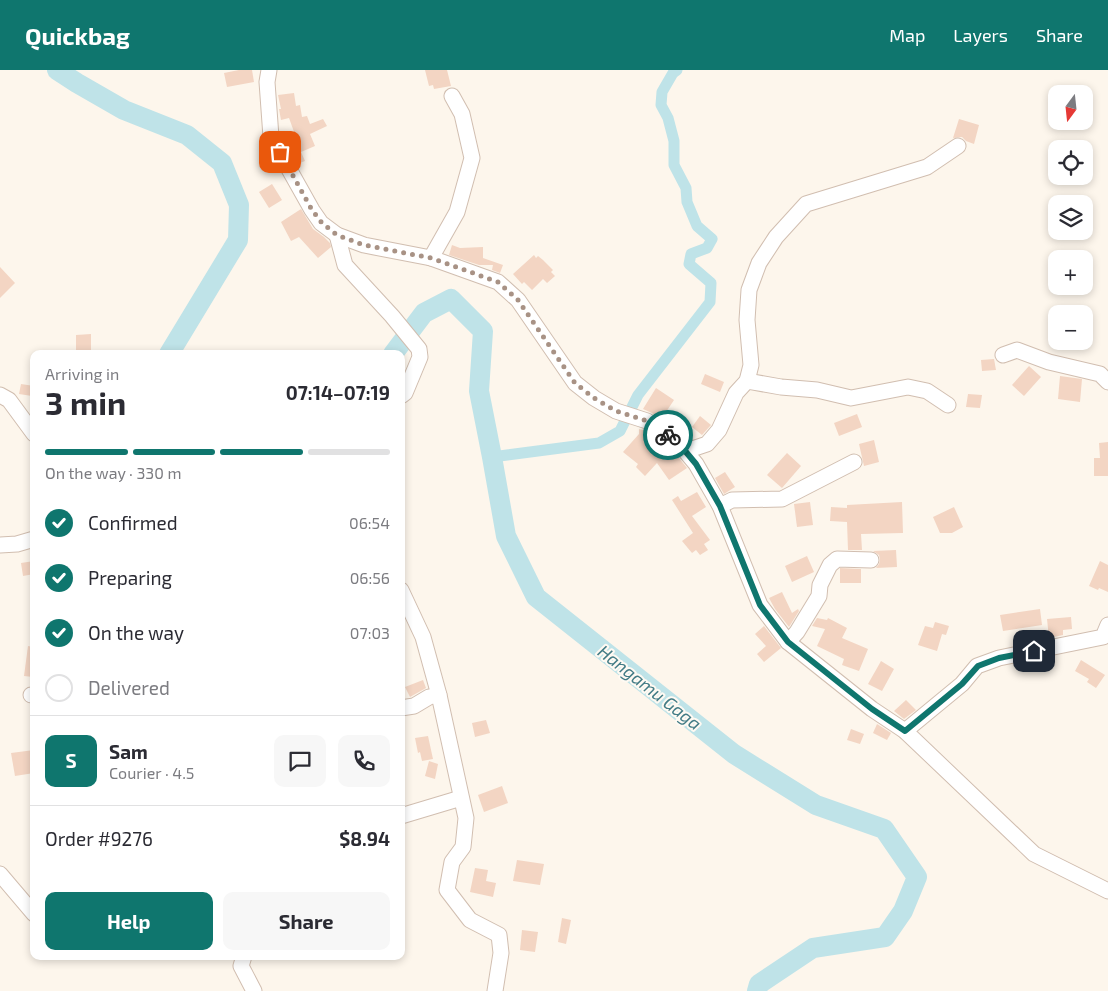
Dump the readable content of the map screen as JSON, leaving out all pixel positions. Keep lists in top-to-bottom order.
{
  "water": ["Hangamu Gaga"],
  "north": "bottom",
  "page": {
    "header": "Quickbag",
    "nav": ["Map", "Layers", "Share"],
    "map_buttons": ["+", "−"],
    "heading": ["3 min", "Arriving in", "07:14–07:19"],
    "panel": [
      "Sam",
      "Courier · 4.5",
      "Order #9276",
      "$8.94"
    ],
    "bar": "On the way · 330 m",
    "list": [
      ["Confirmed", "06:54"],
      ["Preparing", "06:56"],
      ["On the way", "07:03"],
      "Delivered"
    ],
    "round": "S",
    "buttons": ["Help", "Share"]
  }
}
